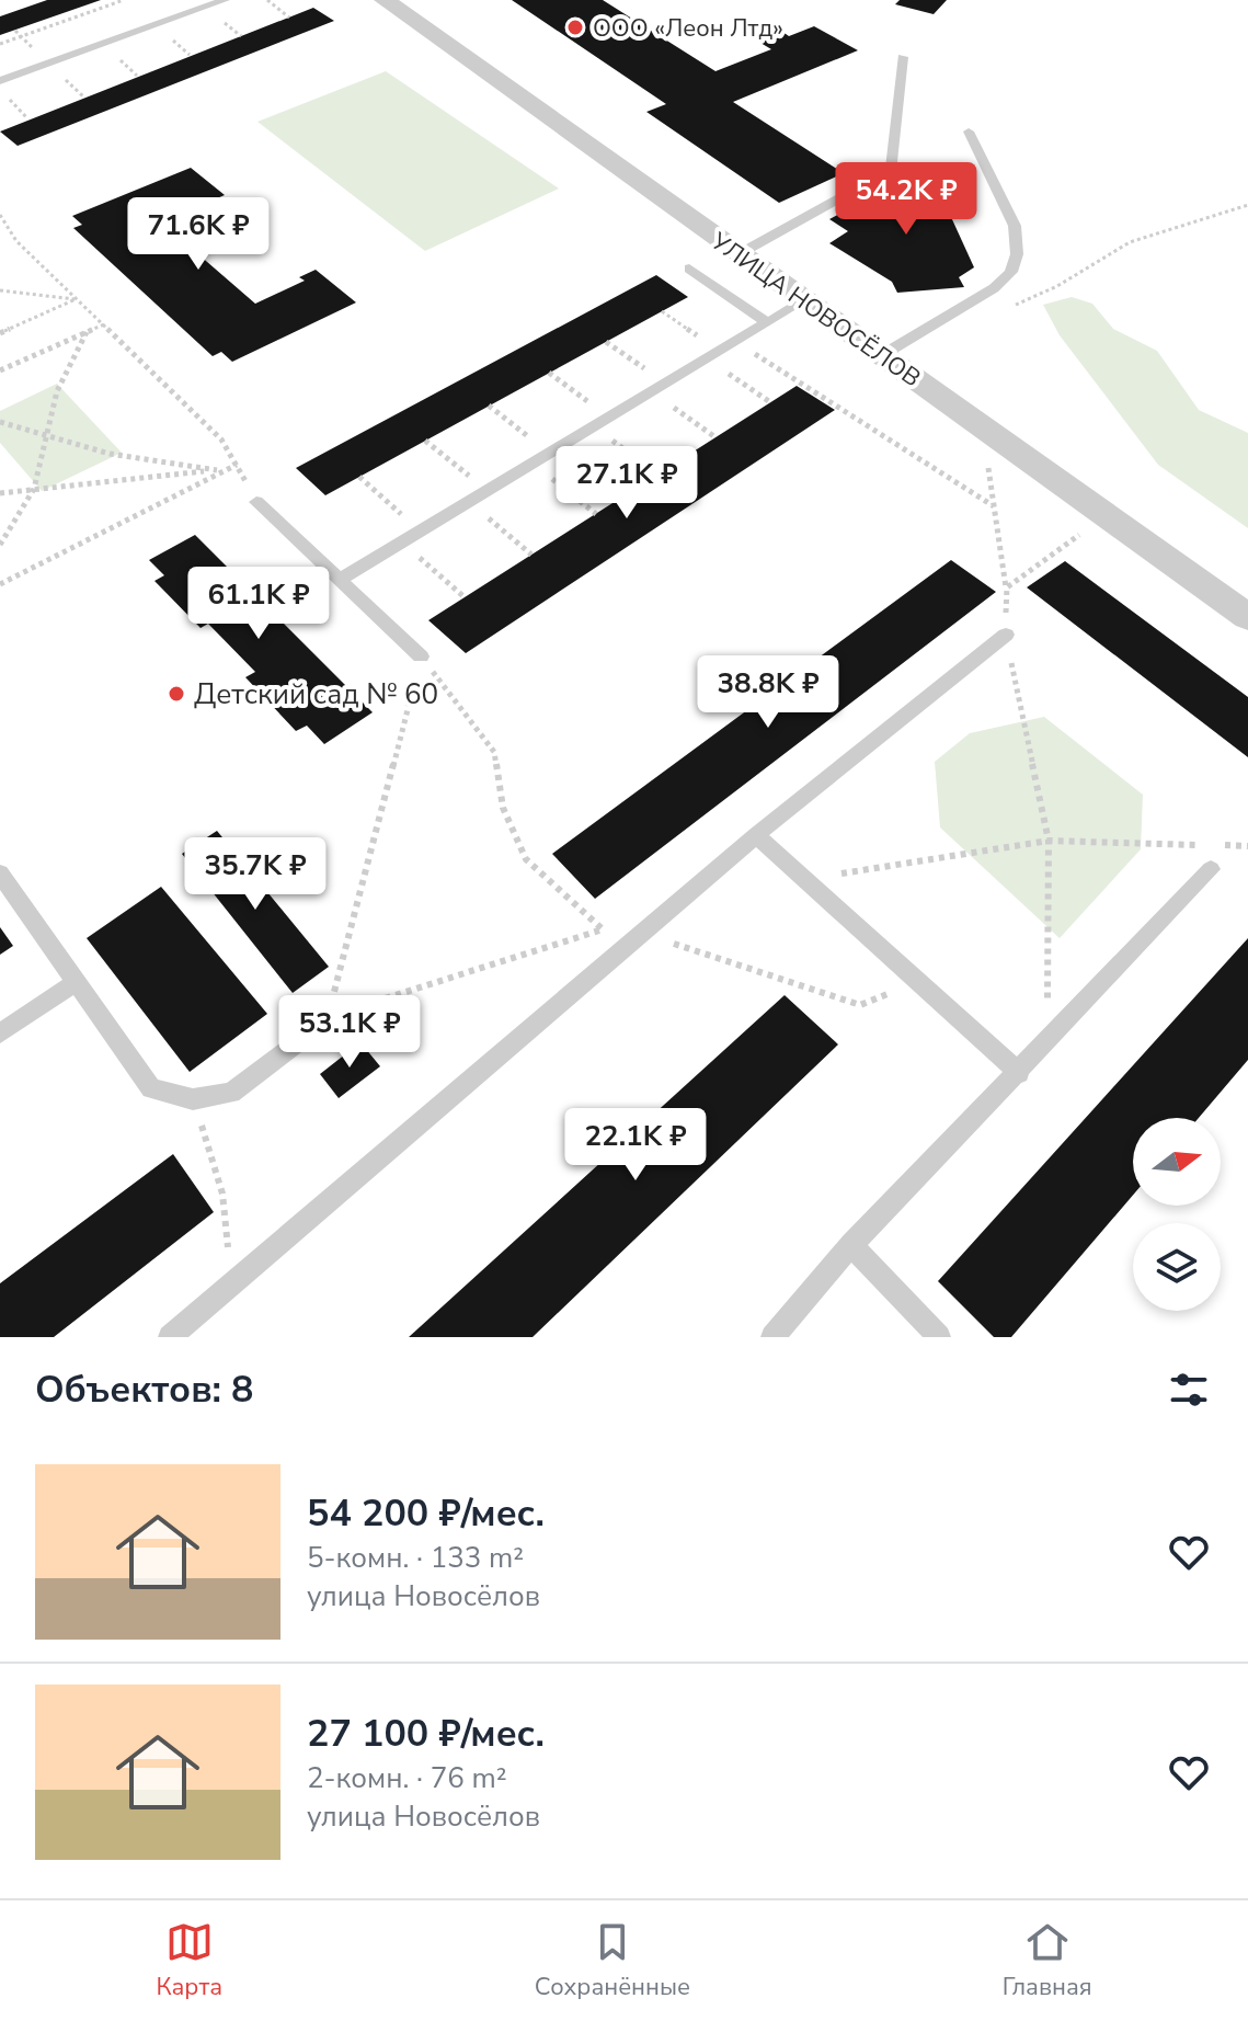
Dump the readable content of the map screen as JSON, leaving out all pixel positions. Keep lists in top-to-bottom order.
{
  "streets": {
    "street": ["УЛИЦА НОВОСЁЛОВ"]
  },
  "places": ["ООО «Леон Лтд»", "Детский сад № 60"],
  "north": "right",
  "page": {
    "price": [
      "54.2K ₽",
      "71.6K ₽",
      "27.1K ₽",
      "61.1K ₽",
      "38.8K ₽",
      "35.7K ₽",
      "53.1K ₽",
      "22.1K ₽"
    ],
    "heading": "Объектов: 8",
    "list": [
      {
        "name": "54 200 ₽/мес.",
        "note": "5-комн. · 133 m² · улица Новосёлов"
      },
      {
        "name": "27 100 ₽/мес.",
        "note": "2-комн. · 76 m² · улица Новосёлов"
      }
    ],
    "tabs": ["Карта", "Сохранённые", "Главная"]
  }
}
